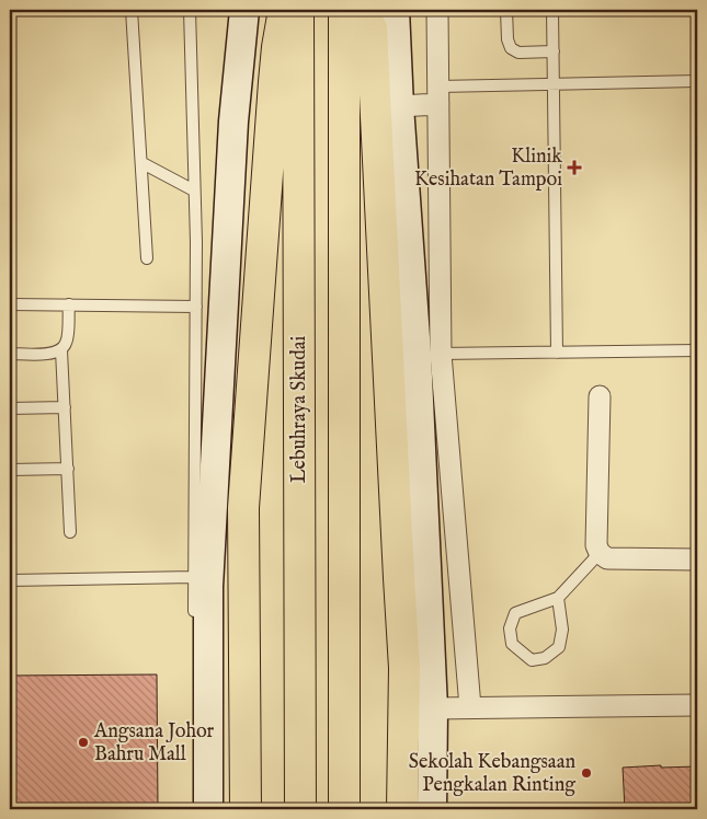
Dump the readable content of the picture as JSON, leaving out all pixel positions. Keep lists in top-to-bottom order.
{
  "streets": {
    "highway": ["Lebuhraya Skudai"]
  },
  "places": {
    "health": ["Klinik Kesihatan Tampoi"],
    "other": ["Angsana Johor Bahru Mall", "Sekolah Kebangsaan Pengkalan Rinting"]
  }
}
